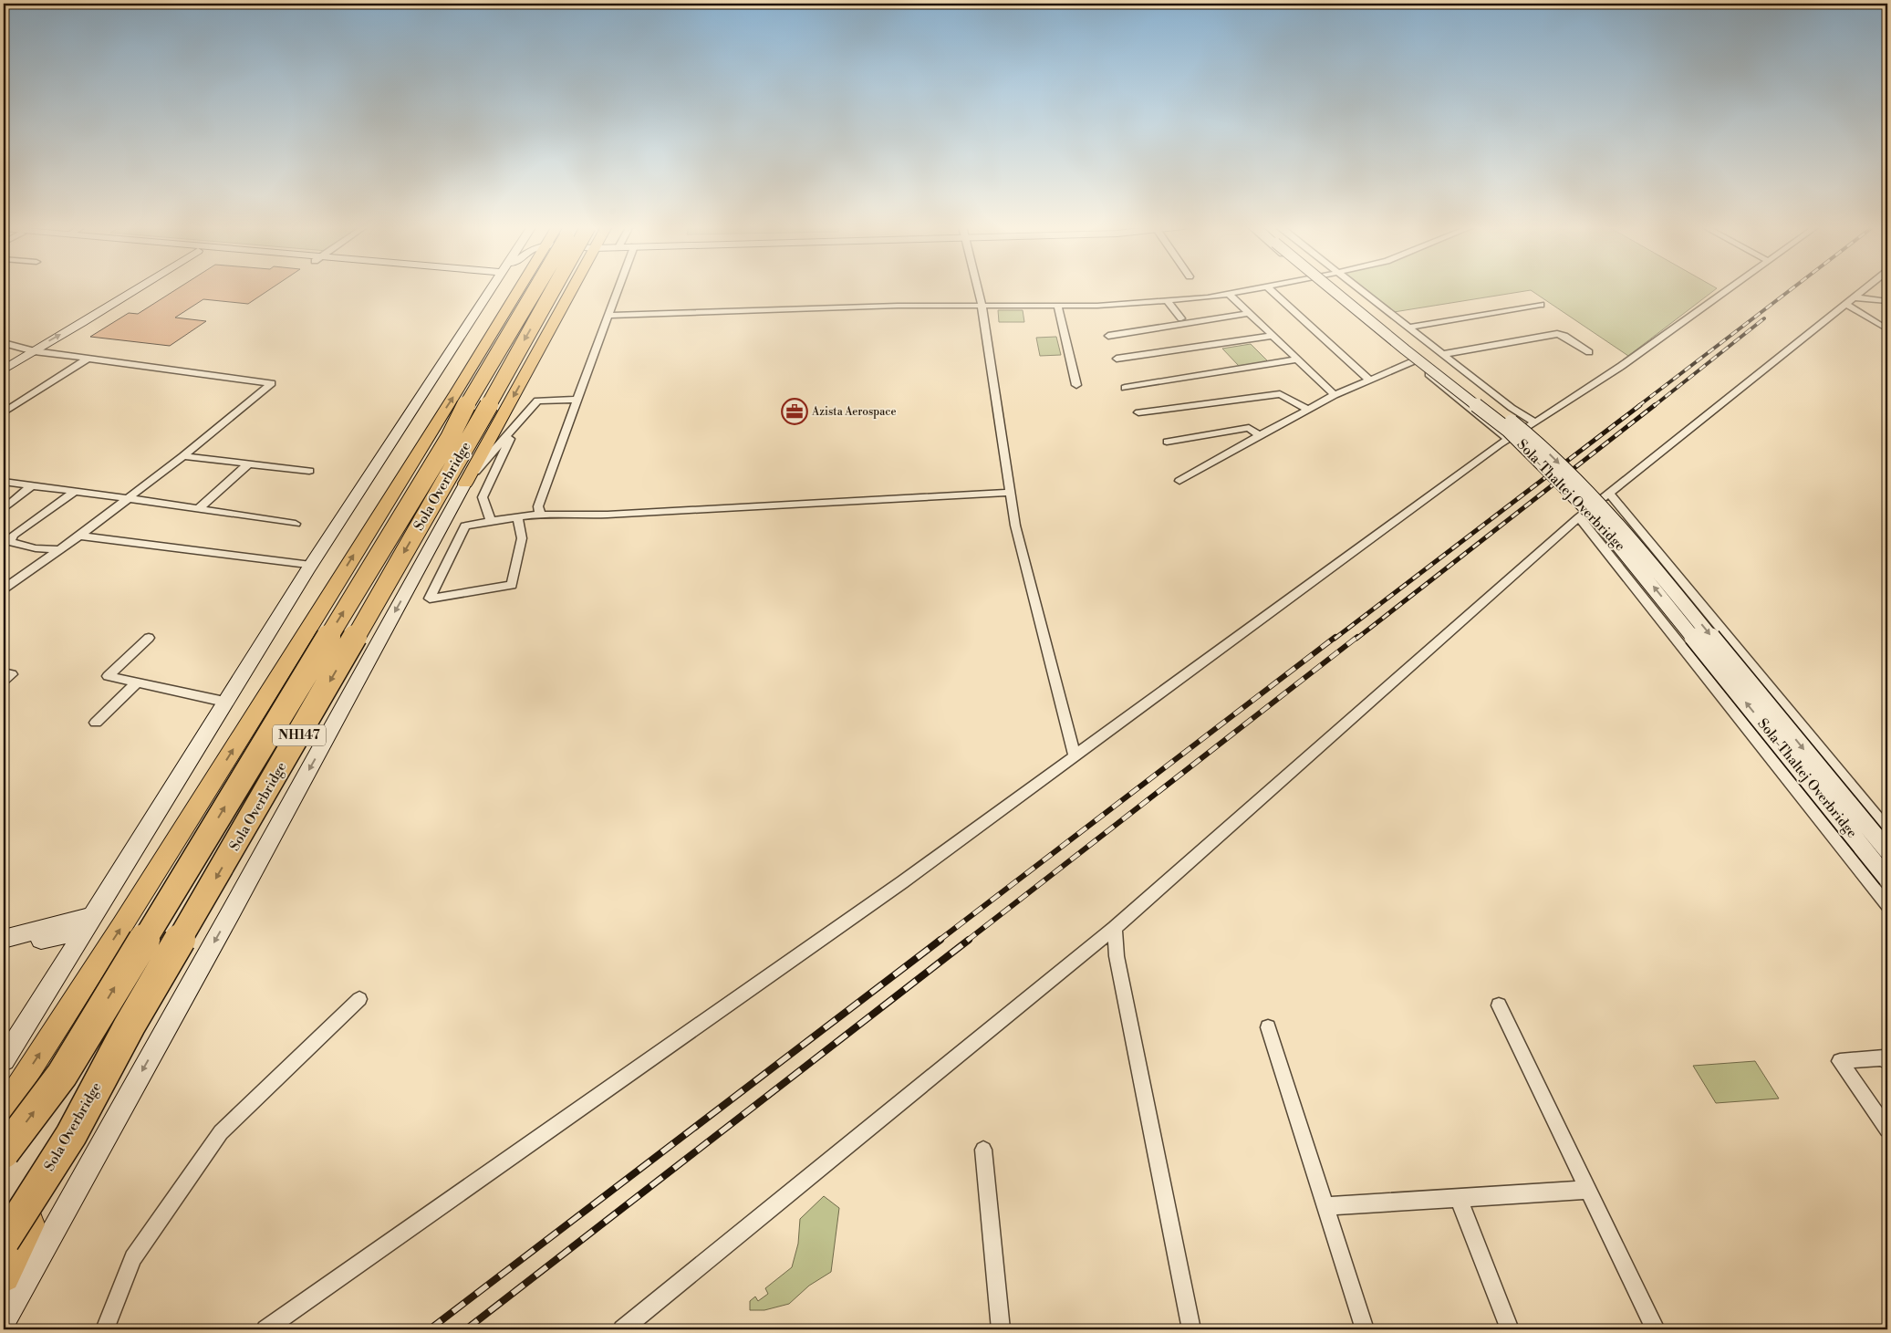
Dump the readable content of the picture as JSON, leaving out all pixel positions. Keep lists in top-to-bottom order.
{
  "streets": {
    "highway": ["Sola Overbridge", "NH147"],
    "street": ["Sola-Thaltej Overbridge"]
  },
  "places": {
    "office": ["Azista Aerospace"]
  }
}
